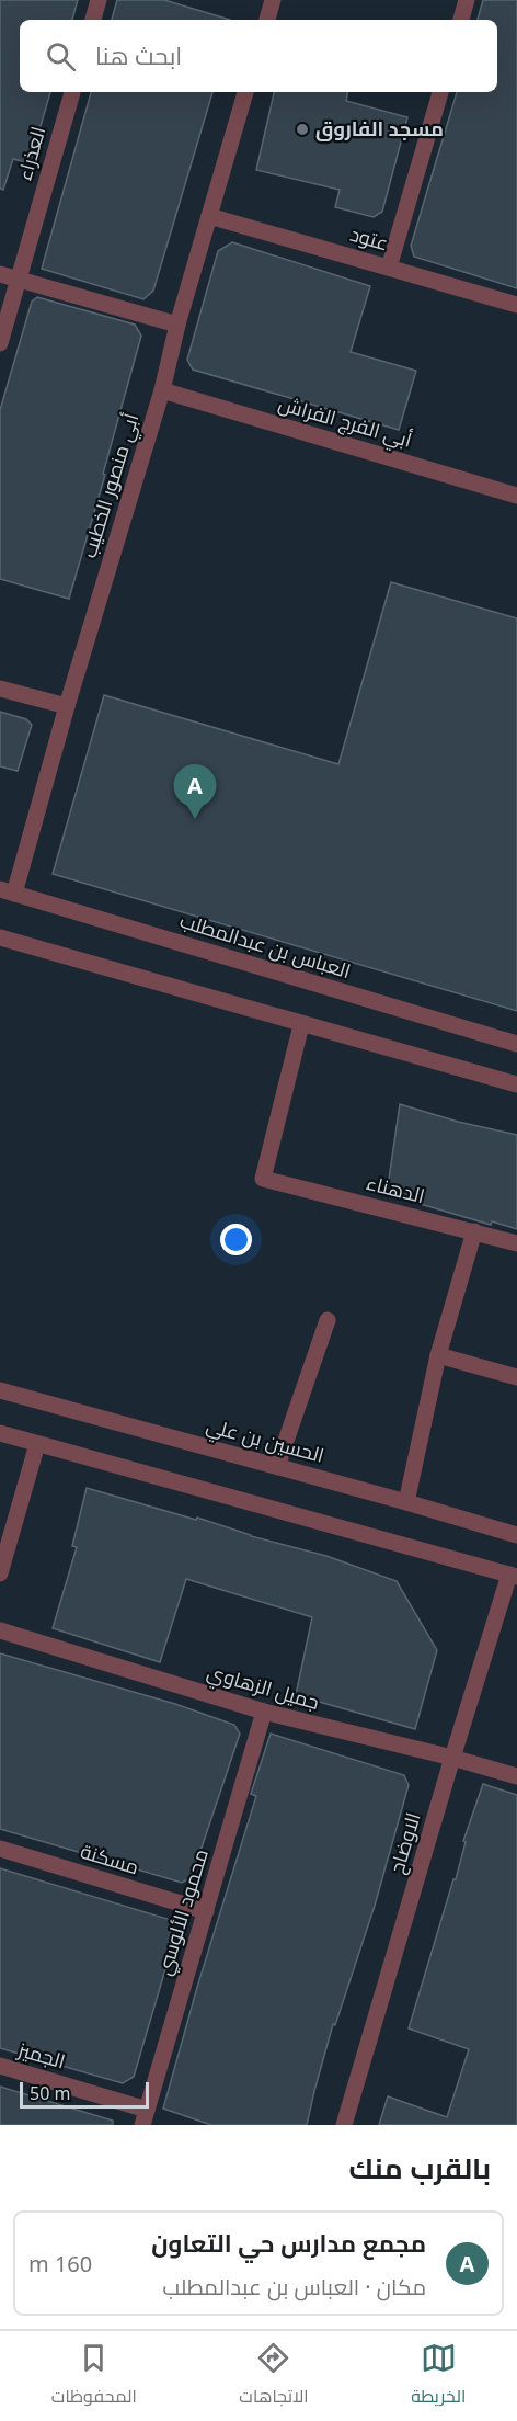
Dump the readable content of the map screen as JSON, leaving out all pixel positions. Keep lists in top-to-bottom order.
{
  "streets": {
    "street": [
      "العذراء",
      "عتود",
      "أبي الفرج الفراش",
      "أبي منصور الخطيب",
      "العباس بن عبدالمطلب",
      "الدهناء",
      "الحسين بن علي",
      "جميل الزهاوي",
      "الاوضاح",
      "مسكنة",
      "محمود الألوسي",
      "الجميز"
    ]
  },
  "crossings": [
    ["عتود", "أبي منصور الخطيب"],
    ["أبي الفرج الفراش", "أبي منصور الخطيب"],
    ["أبي منصور الخطيب", "العباس بن عبدالمطلب"],
    ["جميل الزهاوي", "الاوضاح"],
    ["جميل الزهاوي", "محمود الألوسي"],
    ["مسكنة", "محمود الألوسي"],
    ["محمود الألوسي", "الجميز"]
  ],
  "places": ["مسجد الفاروق"],
  "scale_bar": "50 m",
  "page": {
    "search": "ابحث هنا",
    "pins": "A",
    "scale": "50 m",
    "heading": "بالقرب منك",
    "list": [
      {
        "mark": "A",
        "name": "مجمع مدارس حي التعاون",
        "note": "مكان · العباس بن عبدالمطلب",
        "value": "160 m"
      }
    ],
    "nav": ["الخريطة", "الاتجاهات", "المحفوظات"]
  }
}
